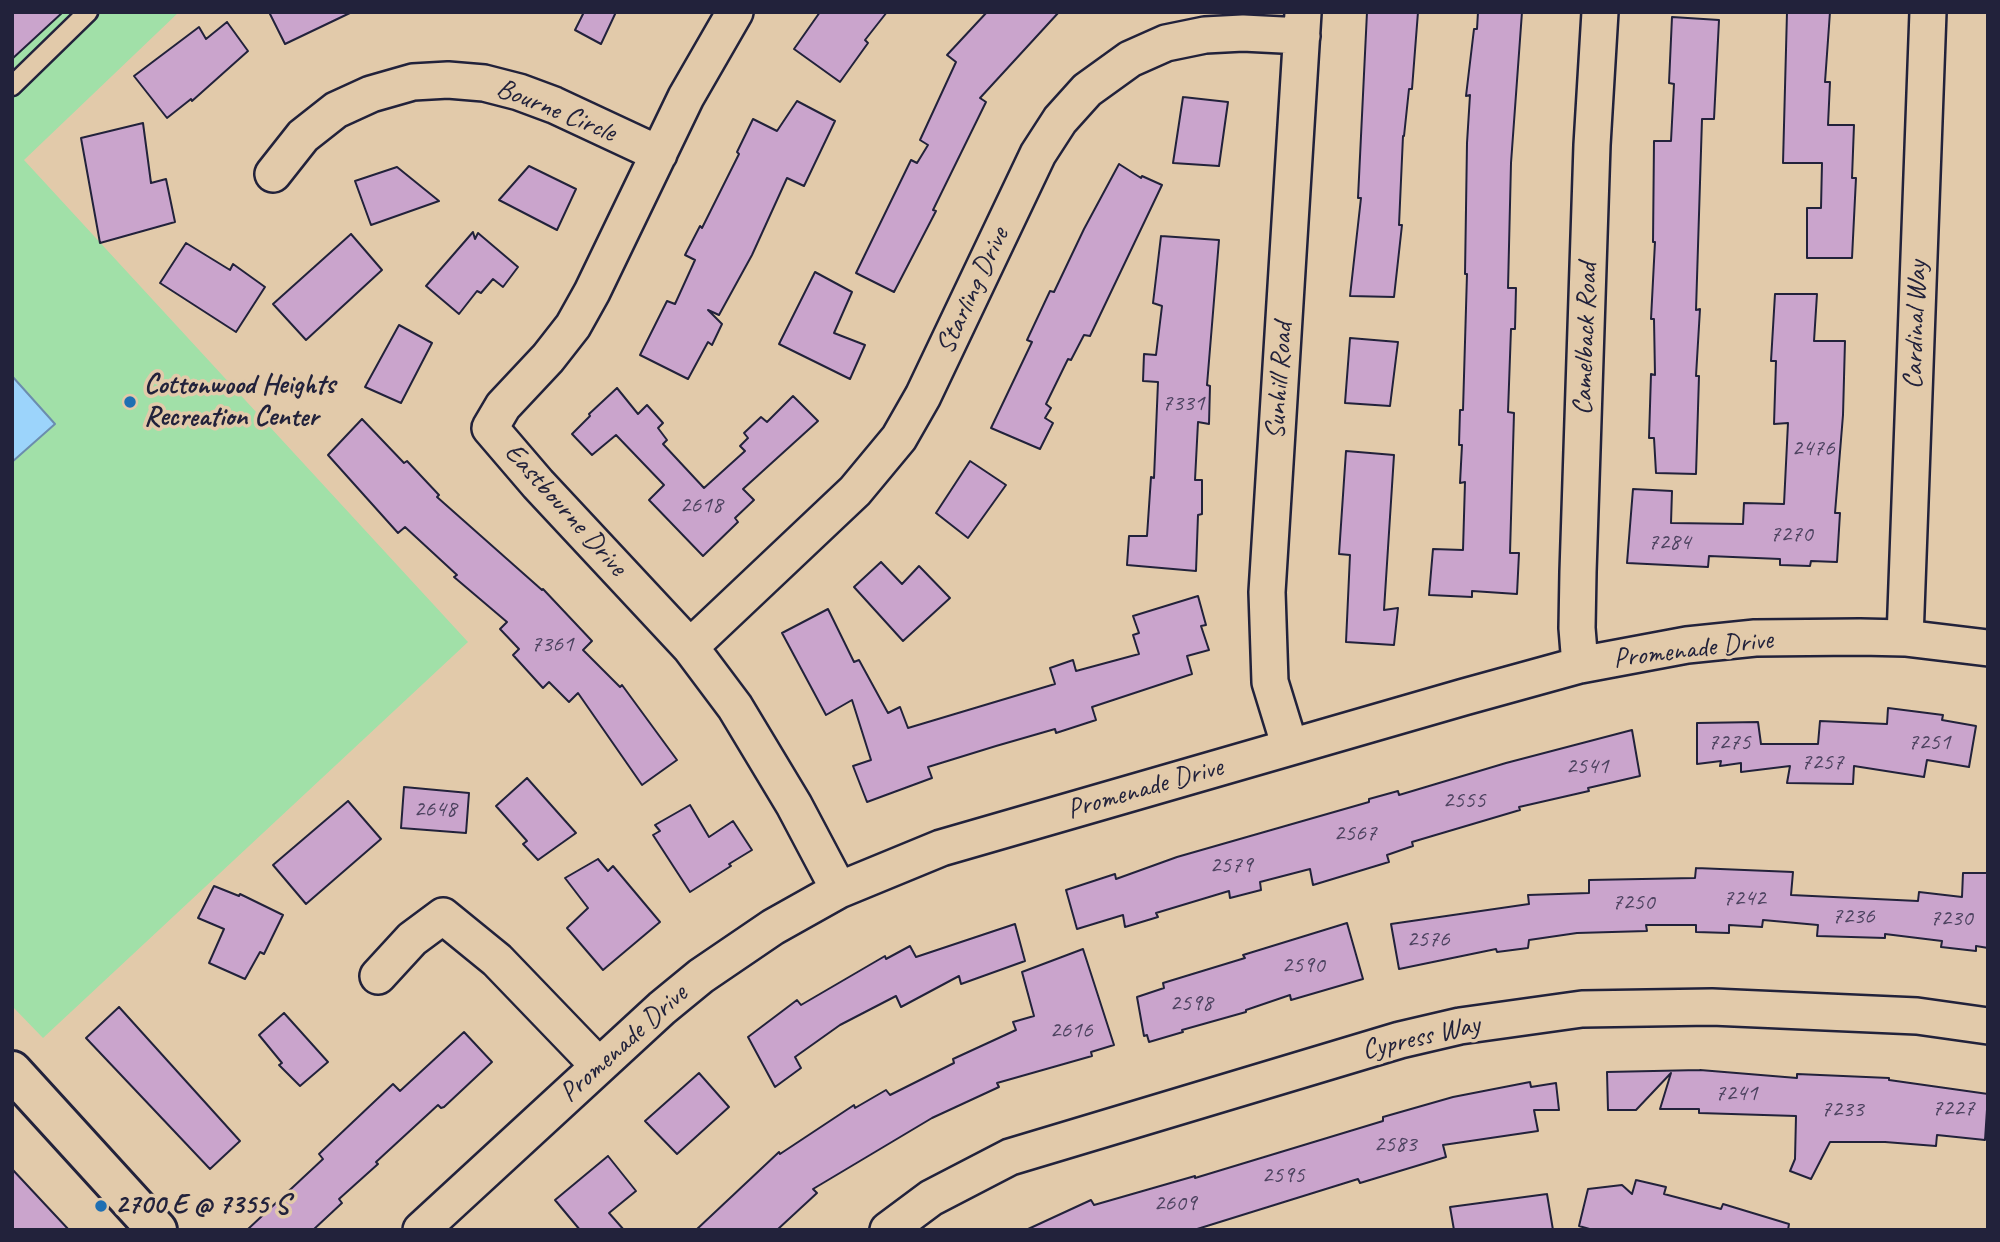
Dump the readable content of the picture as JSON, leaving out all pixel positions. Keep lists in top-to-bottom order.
{
  "streets": {
    "street": [
      "Bourne Circle",
      "Starling Drive",
      "Cardinal Way",
      "Camelback Road",
      "Sunhill Road",
      "Eastbourne Drive",
      "Promenade Drive",
      "Cypress Way"
    ]
  },
  "crossings": [
    ["Bourne Circle", "Eastbourne Drive"],
    ["Starling Drive", "Sunhill Road"],
    ["Starling Drive", "Eastbourne Drive"],
    ["Cardinal Way", "Promenade Drive"],
    ["Camelback Road", "Promenade Drive"],
    ["Sunhill Road", "Promenade Drive"],
    ["Eastbourne Drive", "Promenade Drive"]
  ],
  "places": ["Cottonwood Heights Recreation Center", "2700 E @ 7355 S"],
  "house_numbers": [
    "7331",
    "2476",
    "2618",
    "7270",
    "7284",
    "7361",
    "7275",
    "7251",
    "7257",
    "2541",
    "2555",
    "2648",
    "2567",
    "2579",
    "7242",
    "7250",
    "7236",
    "7230",
    "2576",
    "2590",
    "2598",
    "2616",
    "7241",
    "7227",
    "7233",
    "2583",
    "2595",
    "2609"
  ]
}
